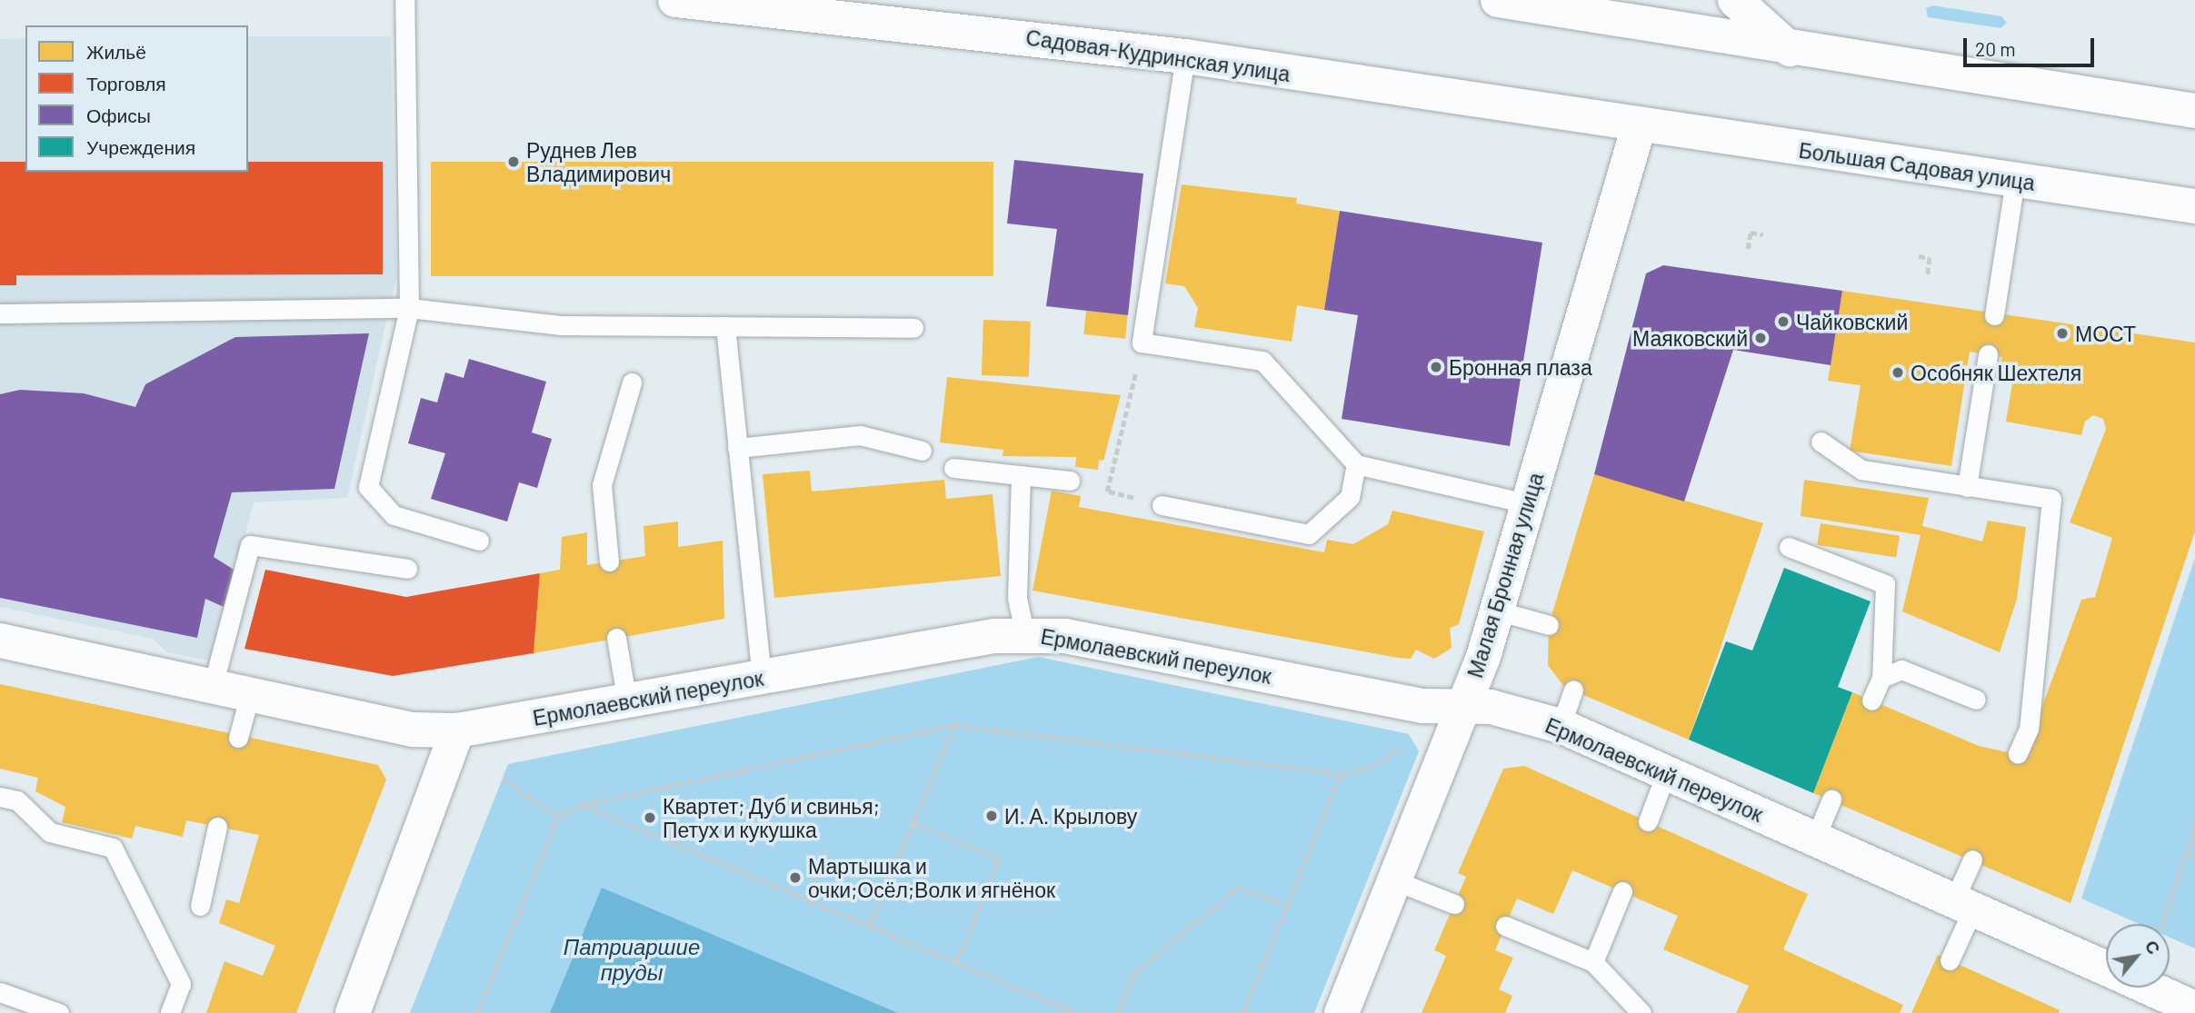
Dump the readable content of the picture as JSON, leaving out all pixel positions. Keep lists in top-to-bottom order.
{
  "streets": {
    "street": [
      "Садовая-Кудринская улица",
      "Большая Садовая улица",
      "Малая Бронная улица",
      "Ермолаевский переулок"
    ]
  },
  "crossings": [
    ["Садовая-Кудринская улица", "Большая Садовая улица"],
    ["Садовая-Кудринская улица", "Малая Бронная улица"],
    ["Большая Садовая улица", "Малая Бронная улица"],
    ["Малая Бронная улица", "Ермолаевский переулок"]
  ],
  "water": ["Патриаршие пруды"],
  "places": [
    "Руднев Лев Владимирович",
    "Чайковский",
    "МОСТ",
    "Маяковский",
    "Бронная плаза",
    "Особняк Шехтеля",
    "И. А. Крылову",
    "Квартет; Дуб и свинья; Петух и кукушка",
    "Мартышка и очки;Осёл;Волк и ягнёнок"
  ],
  "legend": [
    "Жильё",
    "Торговля",
    "Офисы",
    "Учреждения"
  ],
  "scale_bar": "20 m",
  "north": "top right"
}
